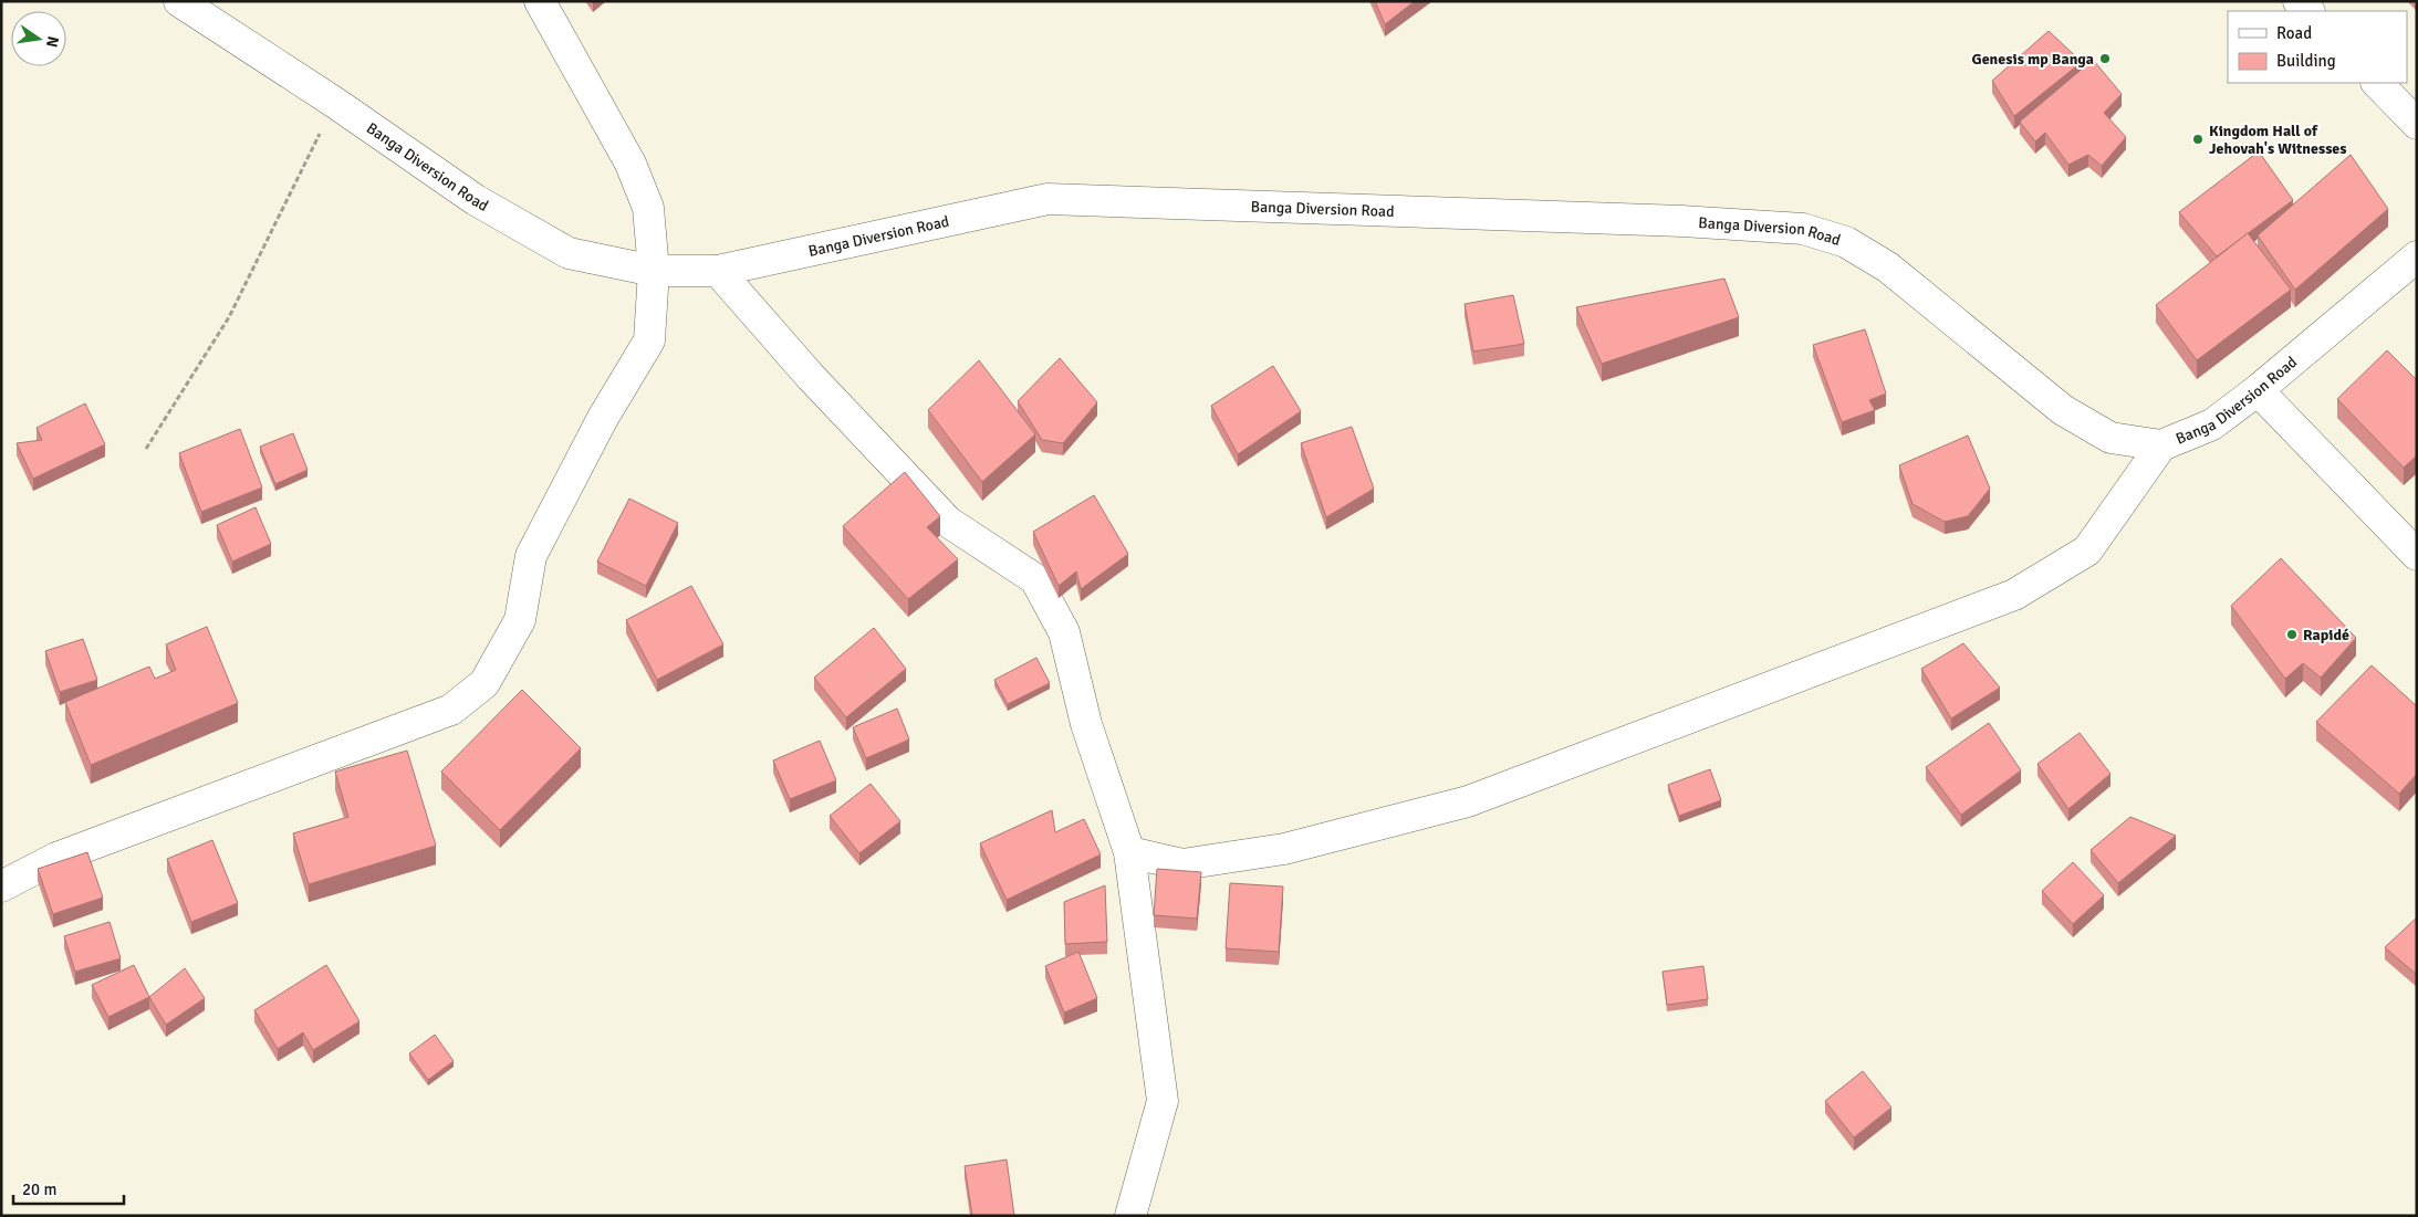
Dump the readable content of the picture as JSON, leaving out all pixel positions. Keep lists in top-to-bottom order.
{
  "streets": {
    "street": ["Banga Diversion Road"]
  },
  "places": ["Genesis mp Banga", "Kingdom Hall of Jehovah's Witnesses", "Rapidé"],
  "legend": ["Road", "Building"],
  "scale_bar": "20 m",
  "north": "right"
}
